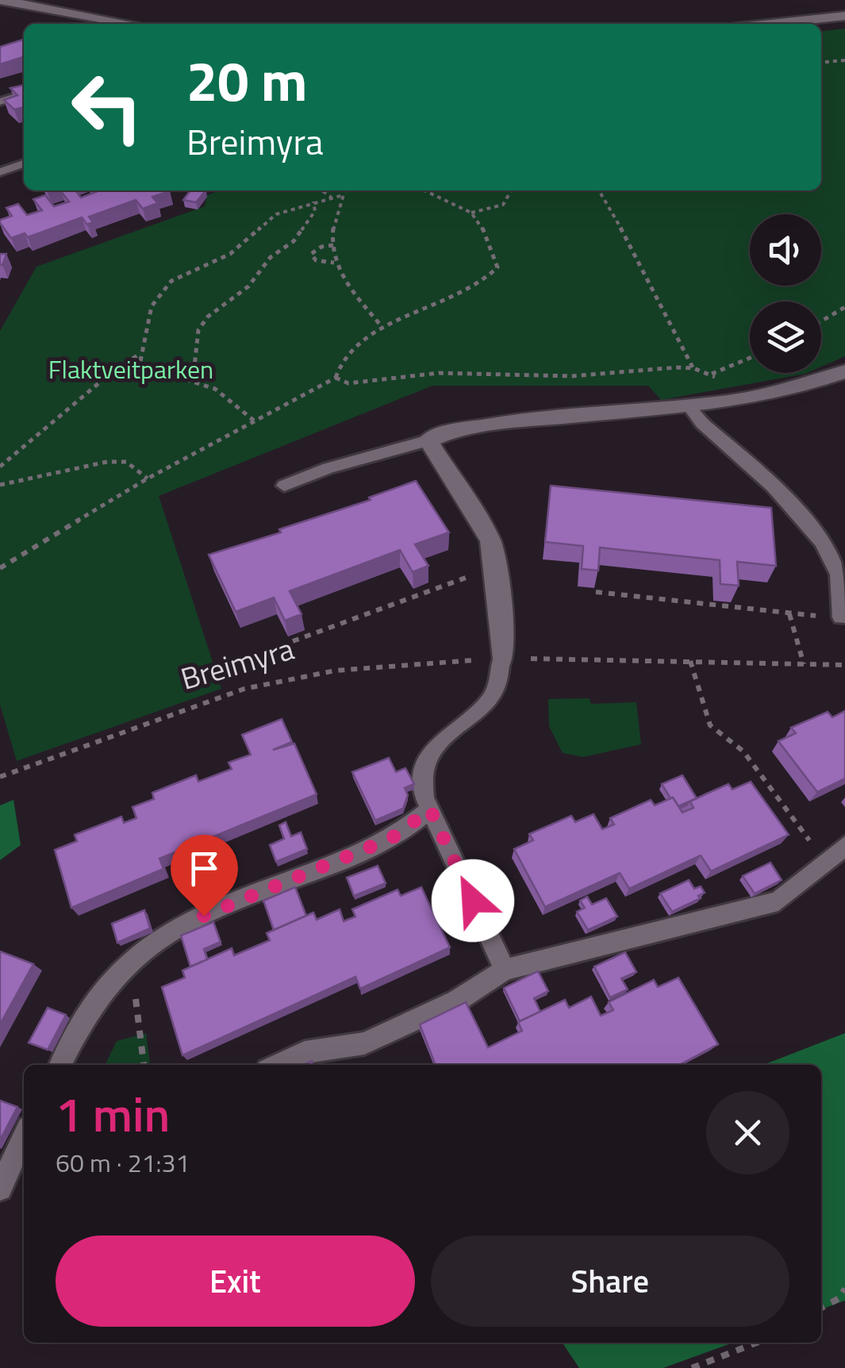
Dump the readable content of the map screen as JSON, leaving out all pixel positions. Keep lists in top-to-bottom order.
{
  "streets": {
    "path": ["Breimyra"]
  },
  "parks": ["Flaktveitparken"],
  "page": {
    "turn": ["20 m", "Breimyra"],
    "heading": ["1 min", "60 m · 21:31"],
    "buttons": ["Exit", "Share"]
  }
}
